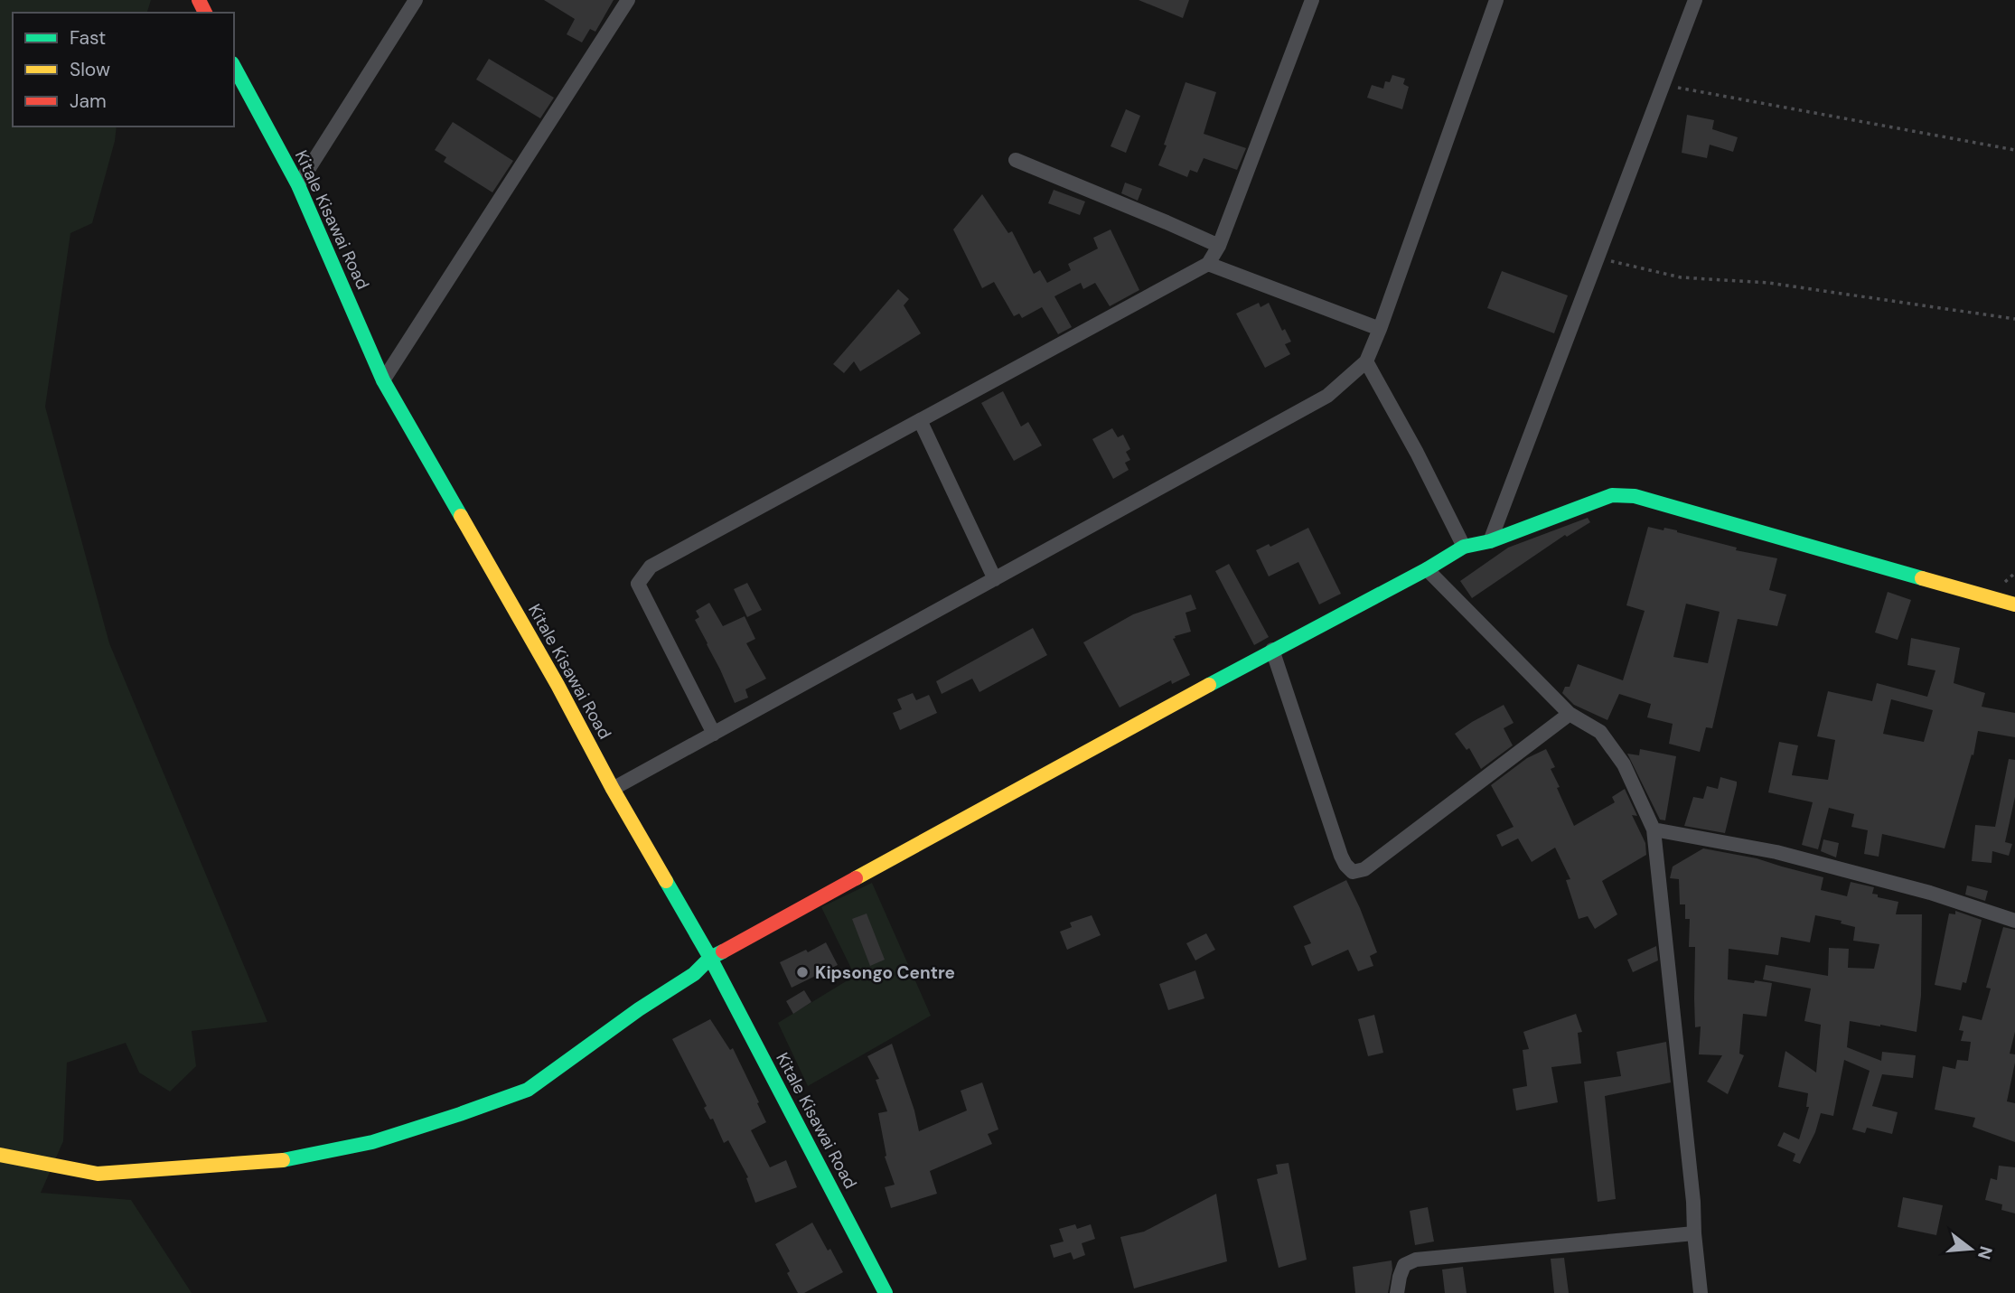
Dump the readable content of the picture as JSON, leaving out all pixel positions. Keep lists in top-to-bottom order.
{
  "streets": {
    "street": ["Kitale Kisawai Road"]
  },
  "places": ["Kipsongo Centre"],
  "legend": ["Fast", "Slow", "Jam"],
  "north": "right"
}
